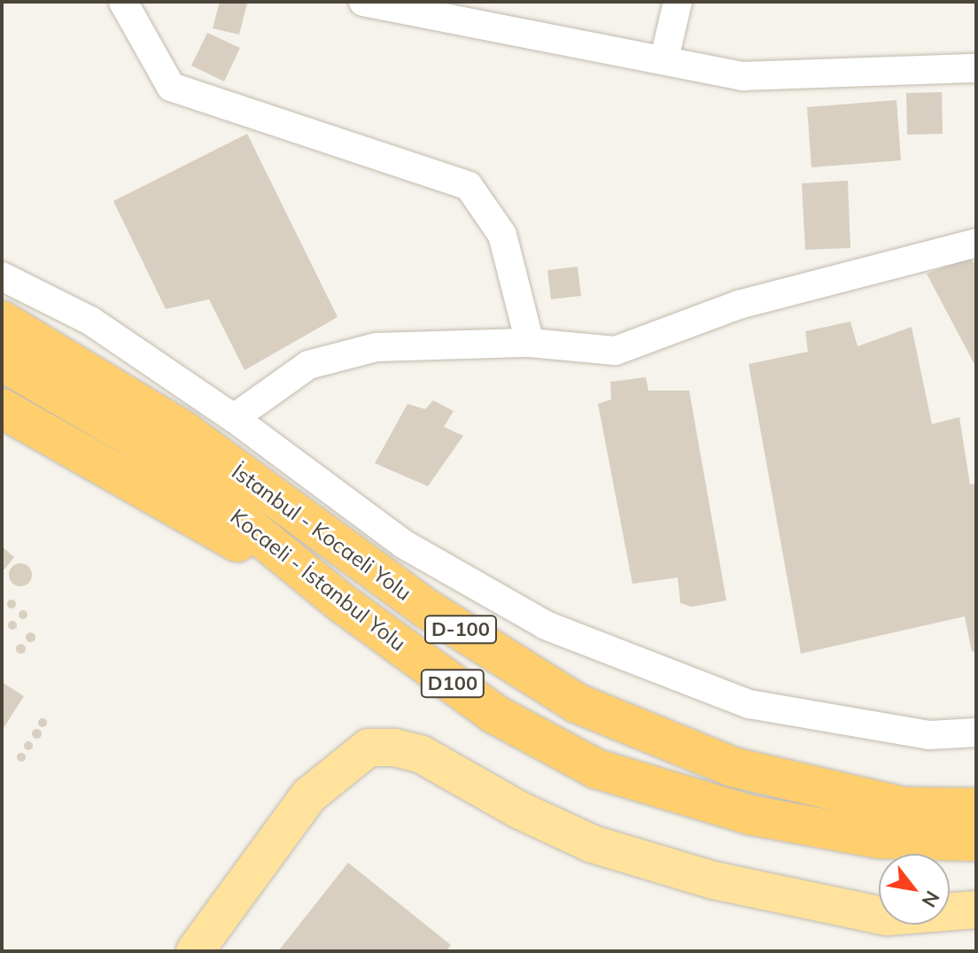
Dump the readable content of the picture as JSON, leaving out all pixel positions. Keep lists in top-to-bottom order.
{
  "streets": {
    "highway": [
      "İstanbul - Kocaeli Yolu",
      "Kocaeli - İstanbul Yolu",
      "D-100",
      "D100"
    ]
  },
  "north": "bottom right"
}
